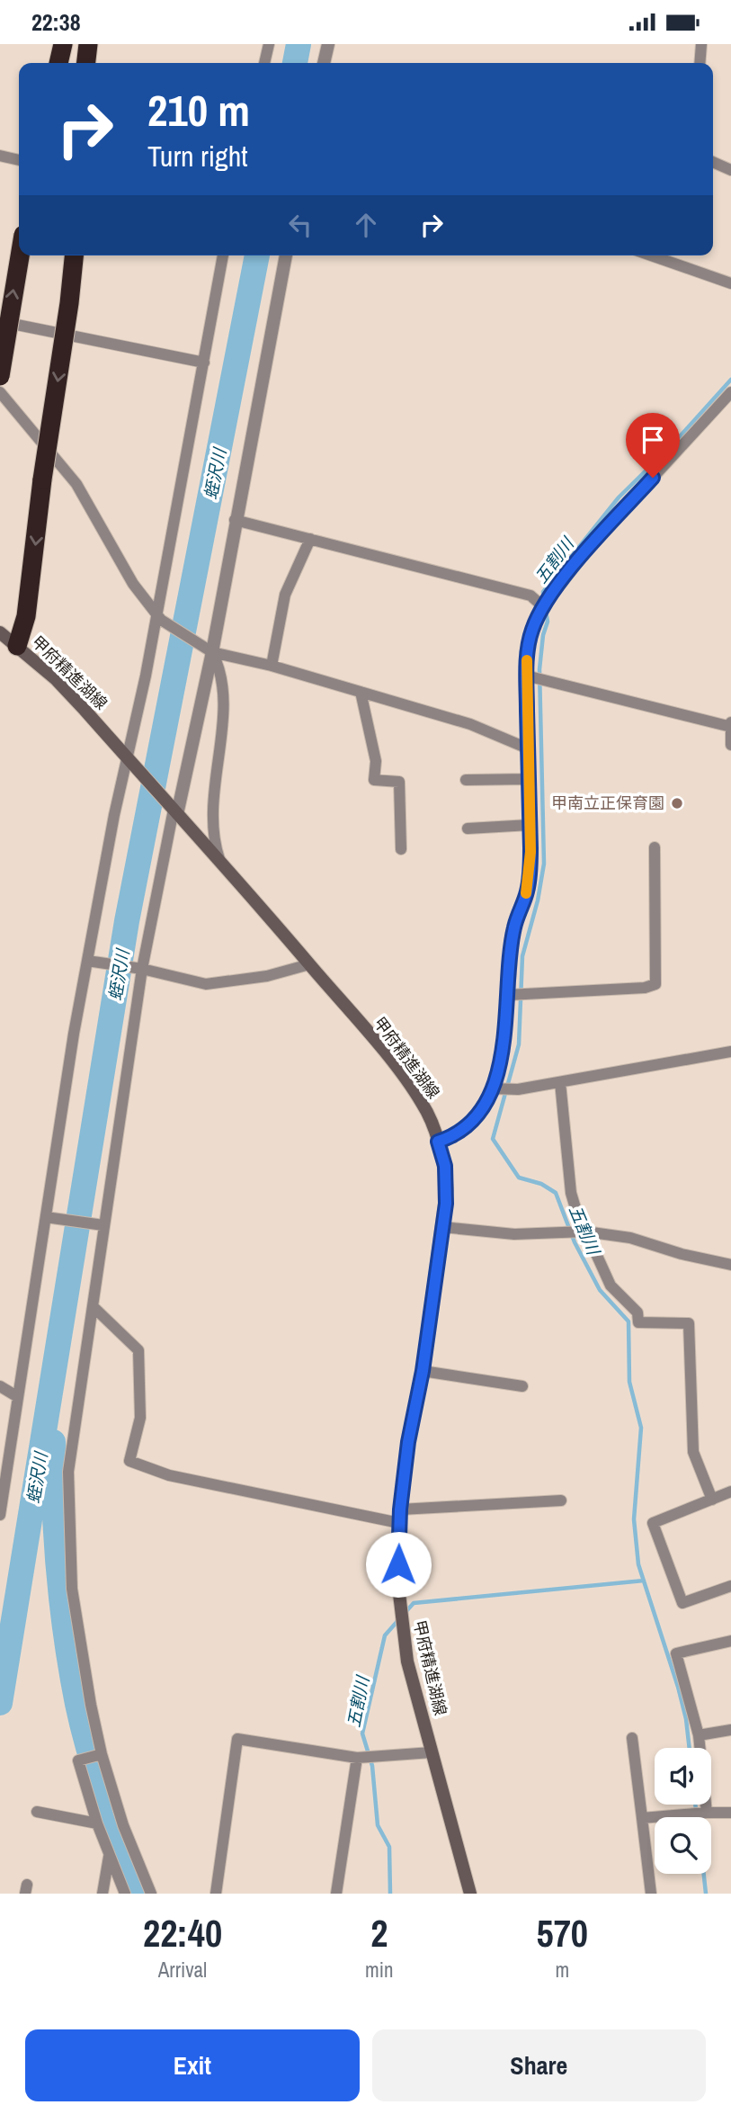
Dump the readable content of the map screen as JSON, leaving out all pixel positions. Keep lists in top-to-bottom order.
{
  "streets": {
    "main road": ["甲府精進湖線"]
  },
  "water": ["蛭沢川", "五割川"],
  "places": ["甲南立正保育園"],
  "page": {
    "status": "22:38",
    "turn": ["210 m", "Turn right"],
    "eta": [
      "22:40",
      "Arrival",
      "2",
      "min",
      "570",
      "m"
    ],
    "buttons": ["Exit", "Share"]
  }
}
